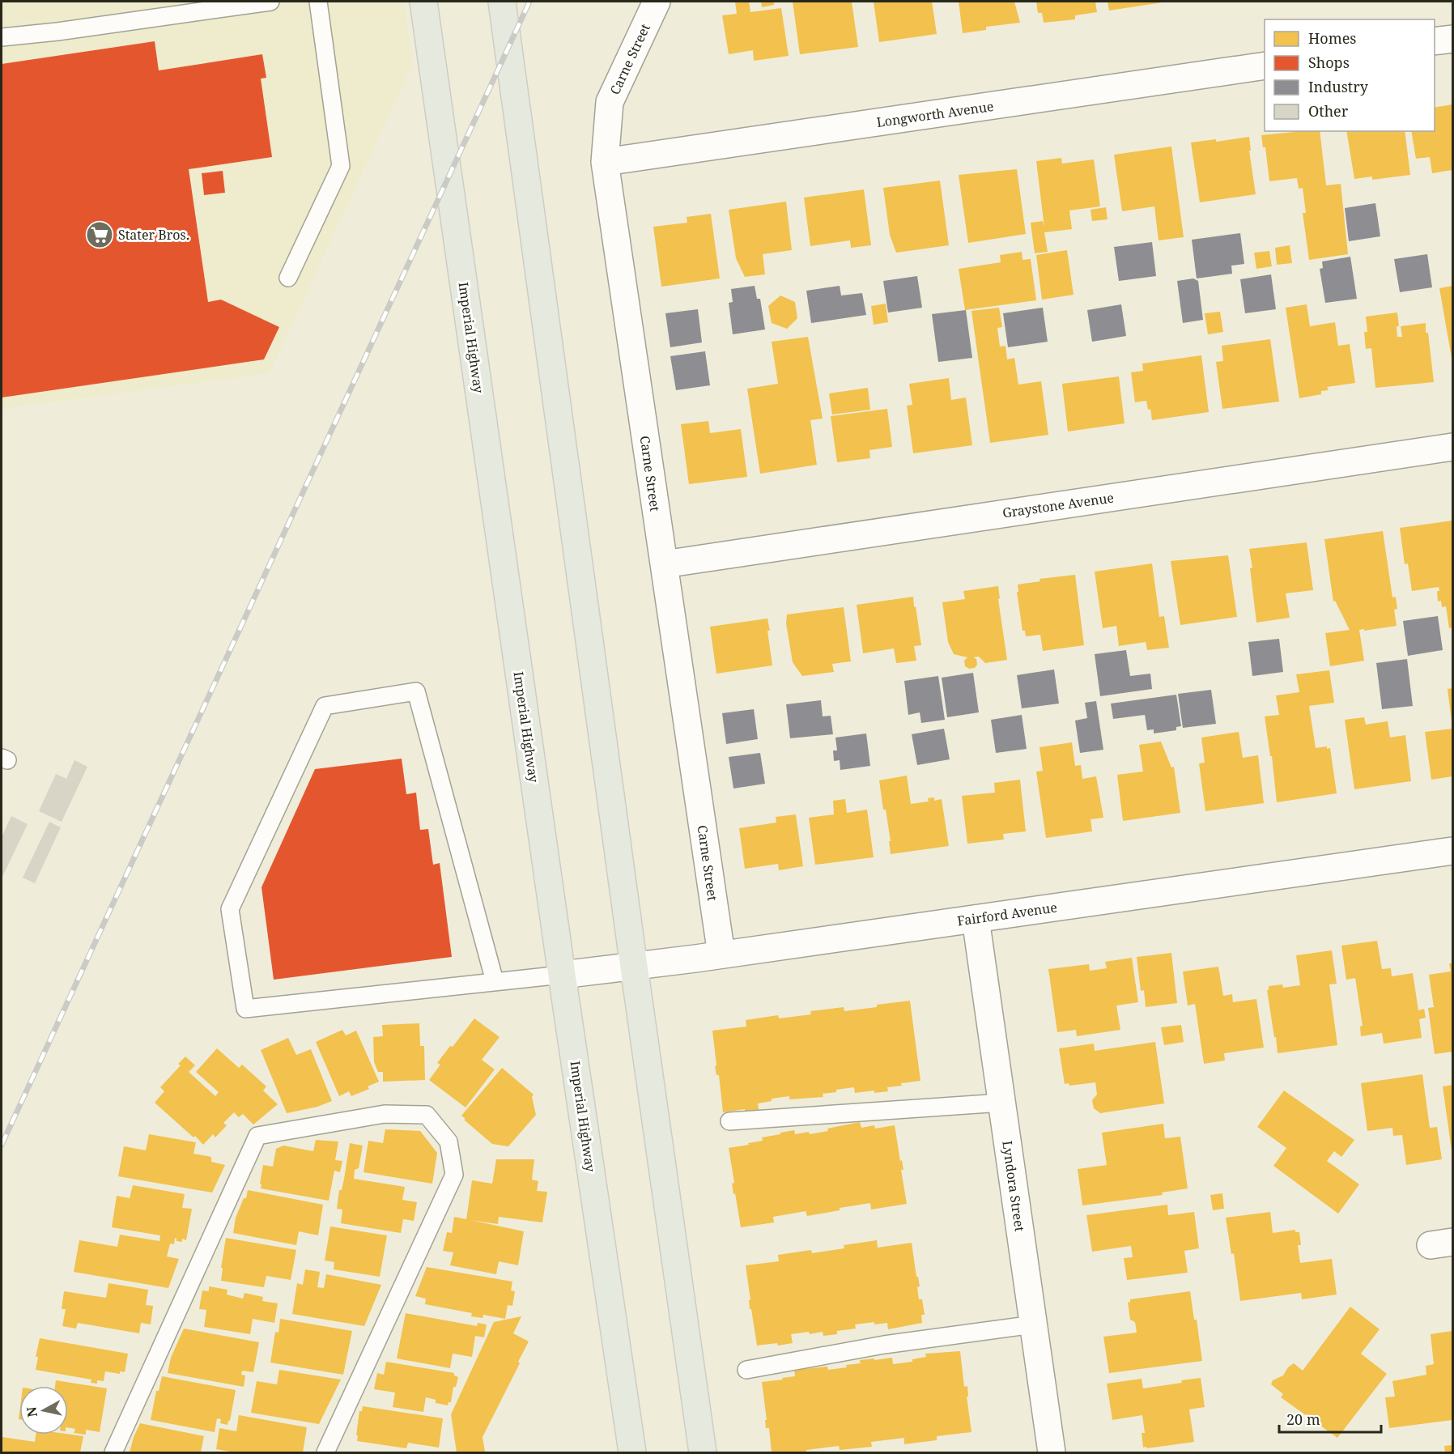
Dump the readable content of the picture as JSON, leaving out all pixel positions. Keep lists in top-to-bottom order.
{
  "streets": {
    "main road": ["Imperial Highway"],
    "street": [
      "Carne Street",
      "Longworth Avenue",
      "Graystone Avenue",
      "Fairford Avenue",
      "Lyndora Street"
    ]
  },
  "crossings": [
    ["Carne Street", "Longworth Avenue"],
    ["Carne Street", "Graystone Avenue"],
    ["Carne Street", "Fairford Avenue"],
    ["Imperial Highway", "Fairford Avenue"],
    ["Fairford Avenue", "Lyndora Street"]
  ],
  "places": {
    "supermarket": ["Stater Bros."]
  },
  "legend": [
    "Homes",
    "Shops",
    "Industry",
    "Other"
  ],
  "scale_bar": "20 m",
  "north": "left"
}
